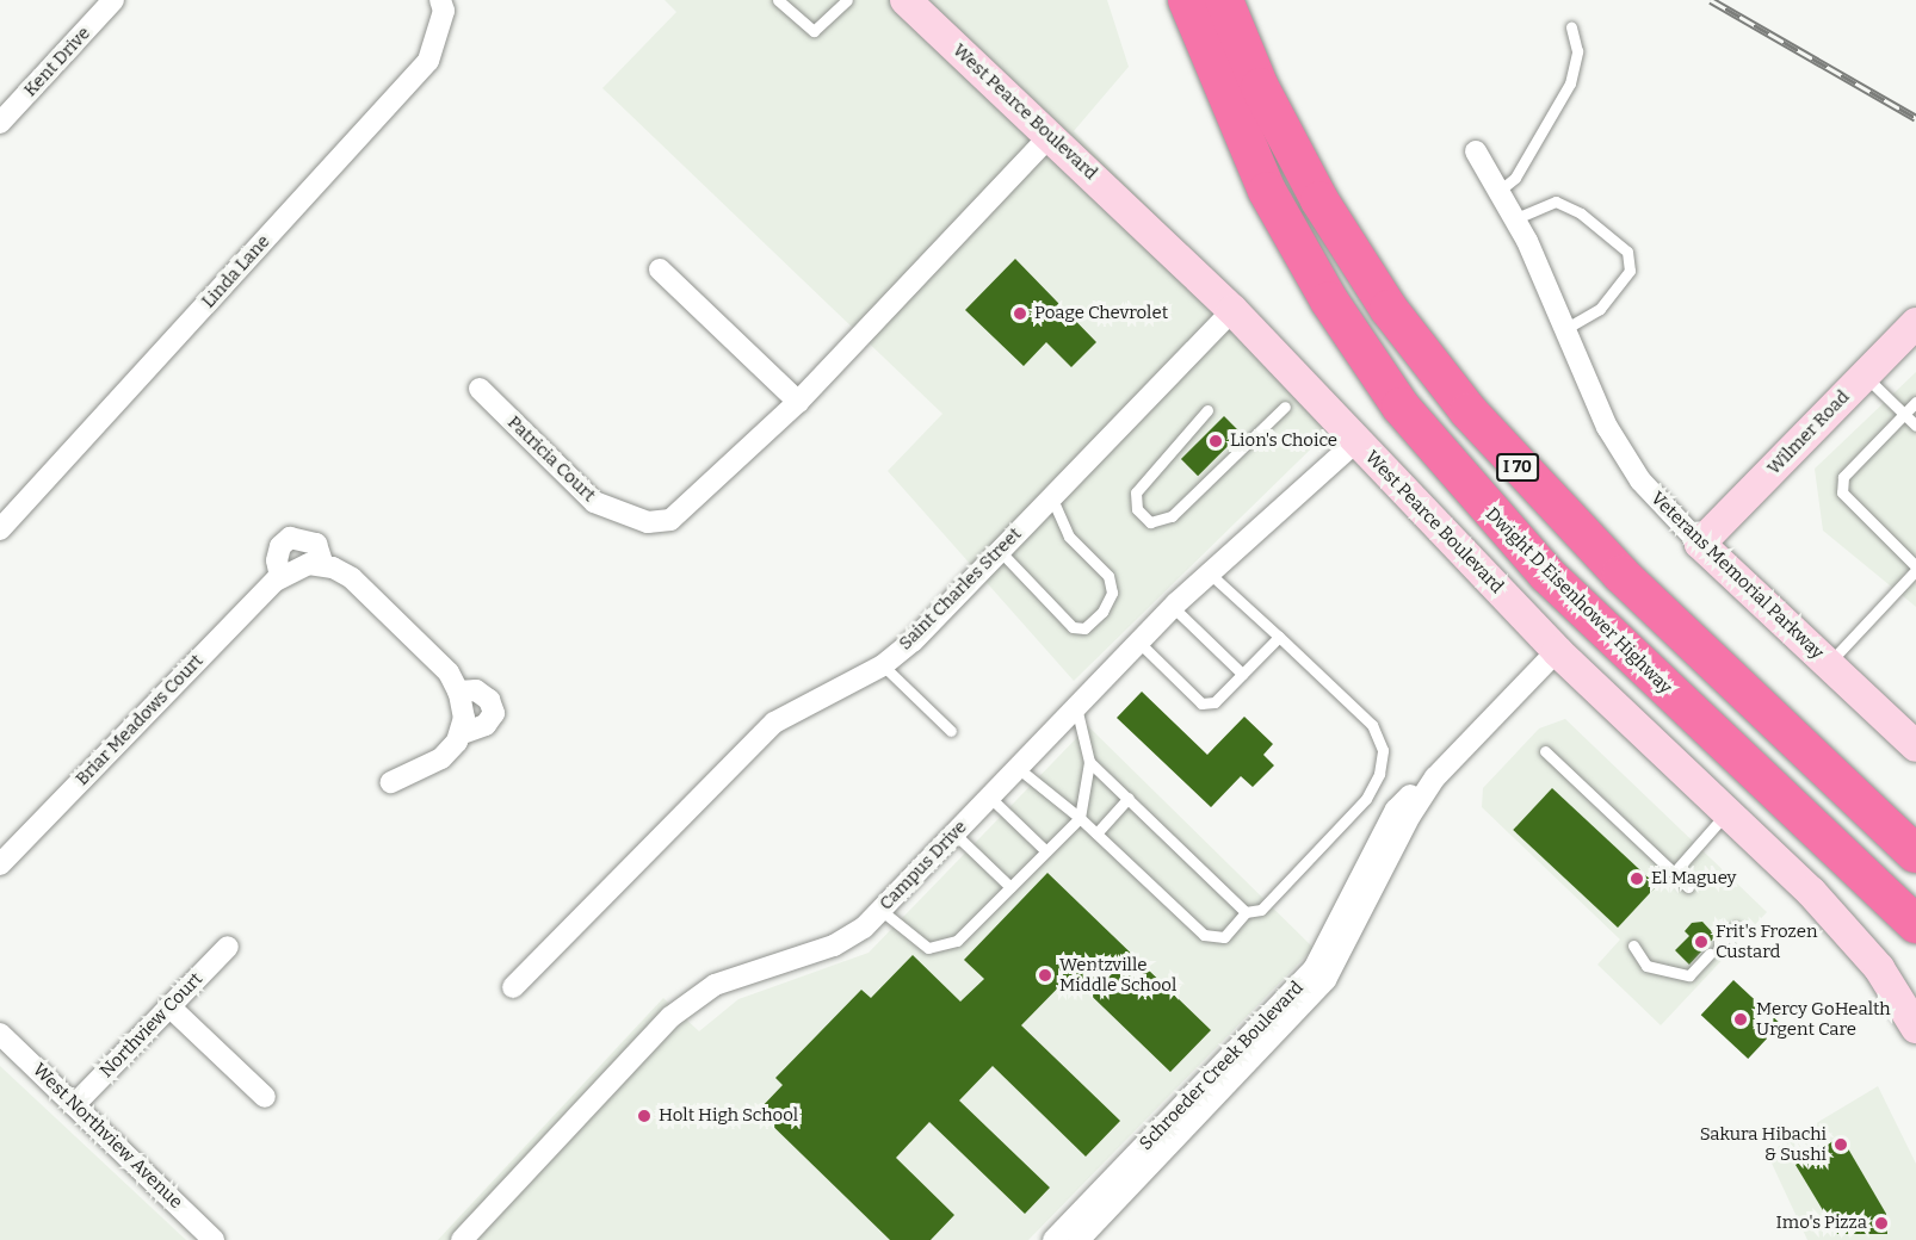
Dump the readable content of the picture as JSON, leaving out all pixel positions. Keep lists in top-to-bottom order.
{
  "streets": {
    "highway": ["I 70", "Dwight D Eisenhower Highway"],
    "main road": ["West Pearce Boulevard", "Wilmer Road", "Veterans Memorial Parkway"],
    "street": [
      "Kent Drive",
      "Linda Lane",
      "Patricia Court",
      "Saint Charles Street",
      "Briar Meadows Court",
      "Campus Drive",
      "Northview Court",
      "Schroeder Creek Boulevard",
      "West Northview Avenue"
    ]
  },
  "crossings": [
    ["West Pearce Boulevard", "Patricia Court"],
    ["West Pearce Boulevard", "Saint Charles Street"],
    ["West Pearce Boulevard", "Campus Drive"],
    ["West Pearce Boulevard", "Schroeder Creek Boulevard"],
    ["Wilmer Road", "Veterans Memorial Parkway"],
    ["Northview Court", "West Northview Avenue"]
  ],
  "places": [
    "Poage Chevrolet",
    "Lion's Choice",
    "El Maguey",
    "Frit's Frozen Custard",
    "Wentzville Middle School",
    "Mercy GoHealth Urgent Care",
    "Holt High School",
    "Sakura Hibachi & Sushi",
    "Imo's Pizza"
  ]
}
